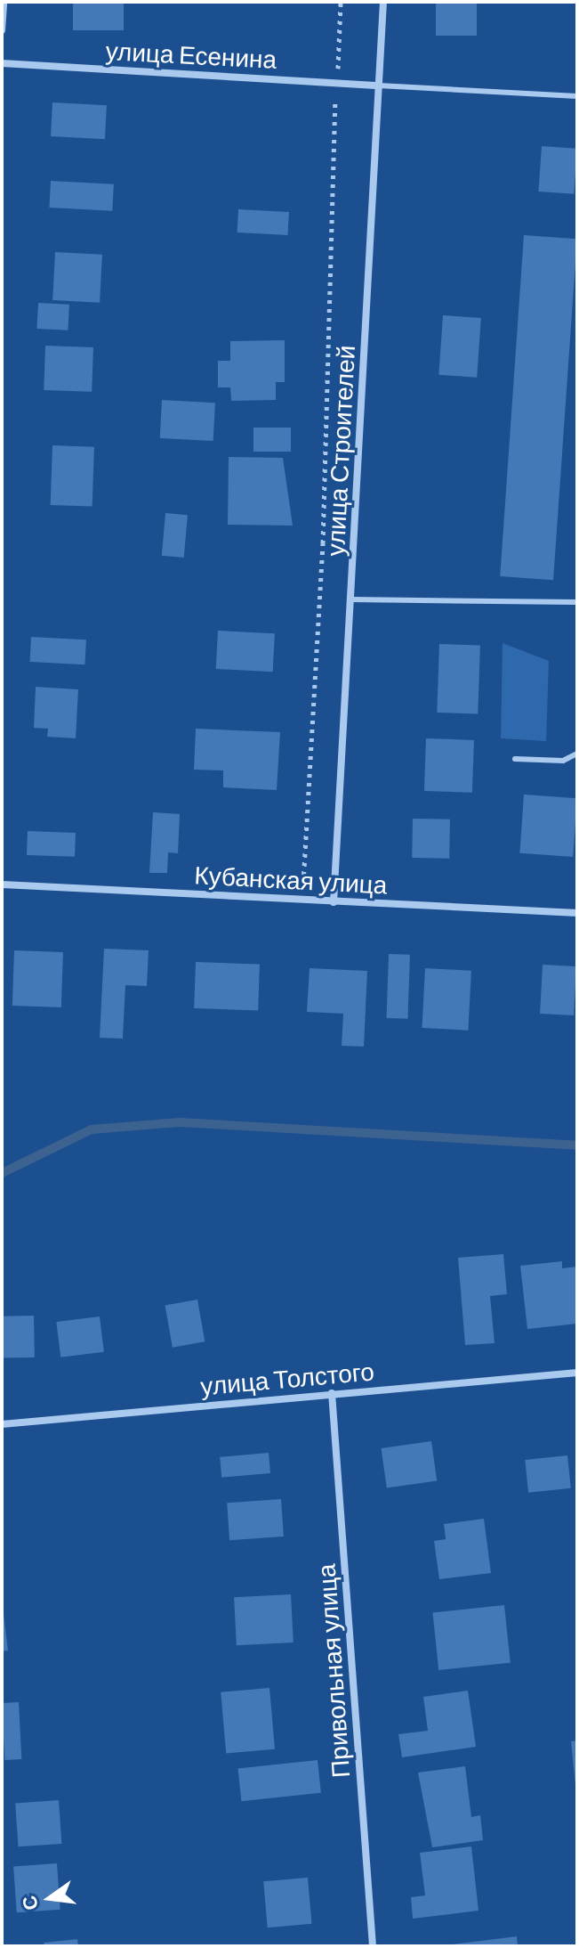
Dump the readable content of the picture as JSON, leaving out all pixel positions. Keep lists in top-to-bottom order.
{
  "streets": {
    "street": [
      "улица Есенина",
      "улица Строителей",
      "Кубанская улица",
      "улица Толстого",
      "Привольная улица"
    ]
  },
  "crossings": [
    ["улица Есенина", "улица Строителей"],
    ["улица Строителей", "Кубанская улица"],
    ["улица Толстого", "Привольная улица"]
  ],
  "north": "left"
}
